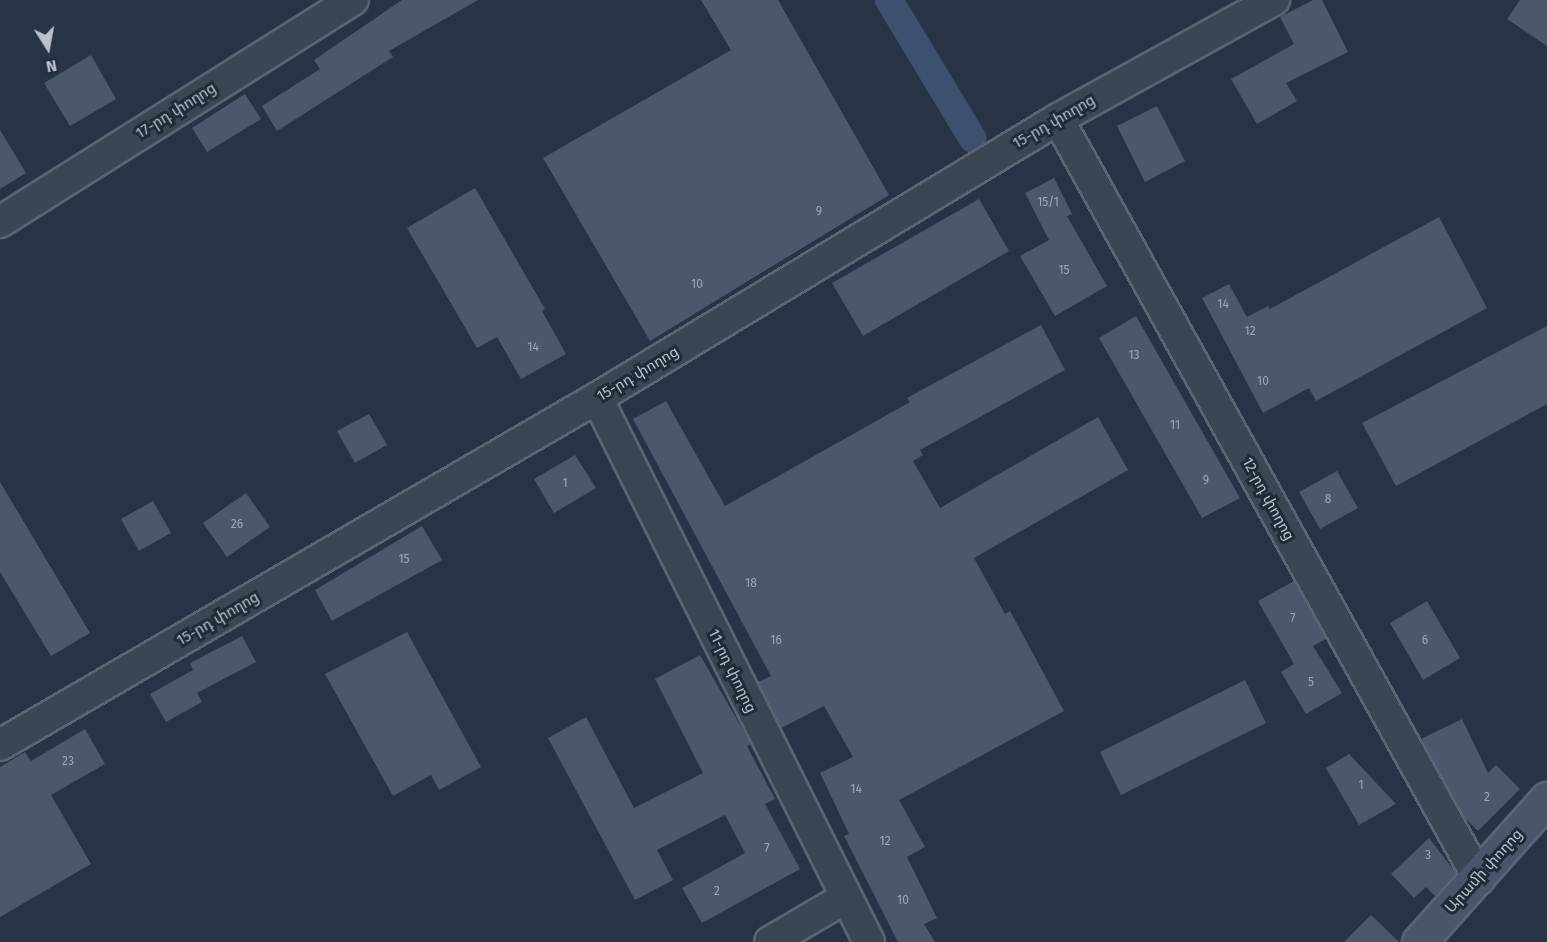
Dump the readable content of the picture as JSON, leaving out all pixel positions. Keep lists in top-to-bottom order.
{
  "streets": {
    "main road": ["Արամի փողոց"],
    "street": [
      "17-րդ փողոց",
      "15-րդ փողոց",
      "12-րդ փողոց",
      "11-րդ փողոց"
    ]
  },
  "crossings": [
    ["15-րդ փողոց", "12-րդ փողոց"],
    ["15-րդ փողոց", "11-րդ փողոց"],
    ["12-րդ փողոց", "Արամի փողոց"]
  ],
  "house_numbers": [
    "15/1",
    "9",
    "15",
    "10",
    "14",
    "12",
    "14",
    "13",
    "10",
    "11",
    "9",
    "1",
    "8",
    "26",
    "15",
    "18",
    "7",
    "16",
    "6",
    "5",
    "23",
    "1",
    "14",
    "2",
    "12",
    "7",
    "3",
    "2",
    "10"
  ],
  "north": "bottom"
}
